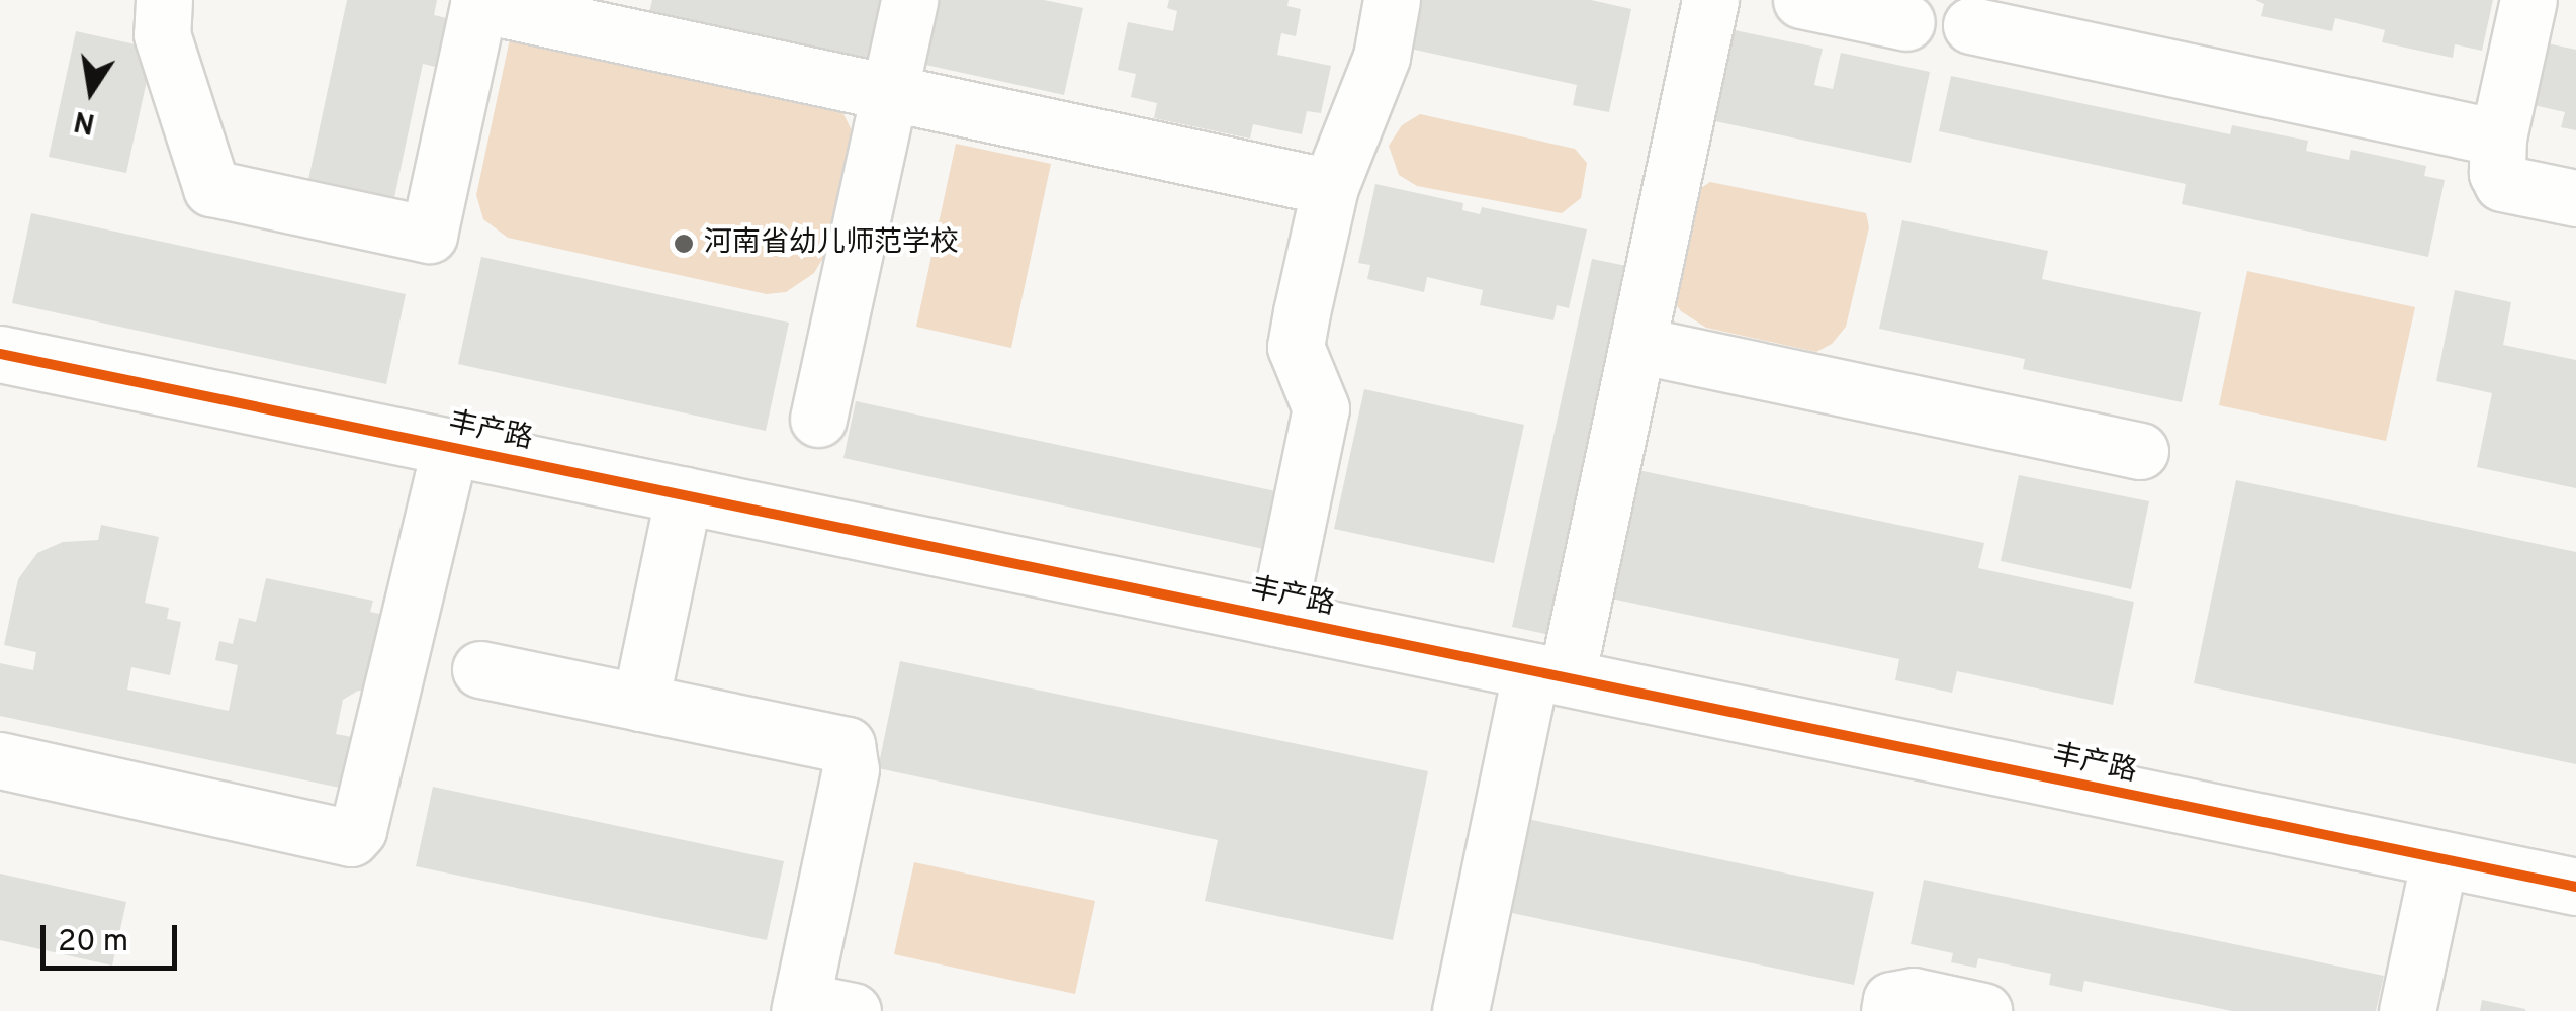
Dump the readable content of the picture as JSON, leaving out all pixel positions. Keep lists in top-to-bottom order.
{
  "streets": {
    "street": ["丰产路"]
  },
  "places": ["河南省幼儿师范学校"],
  "scale_bar": "20 m",
  "north": "bottom"
}
